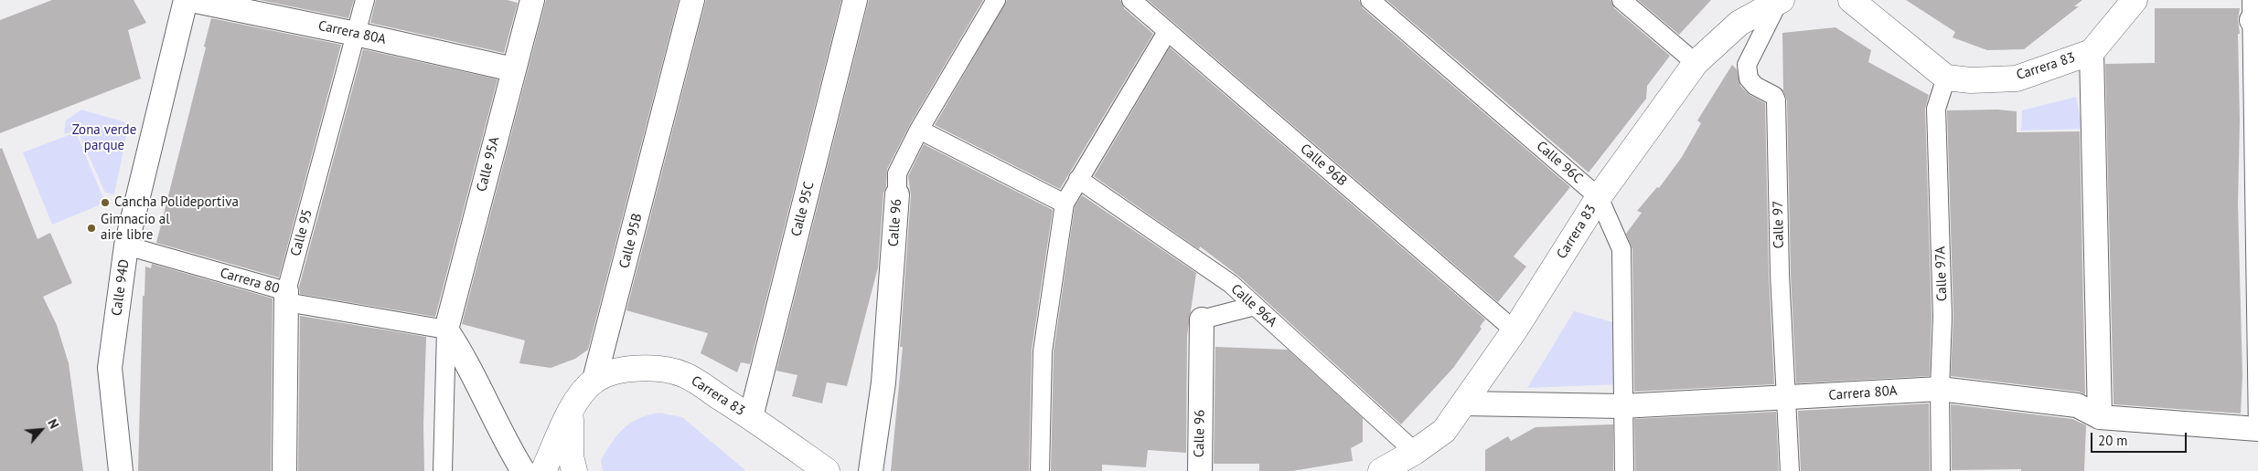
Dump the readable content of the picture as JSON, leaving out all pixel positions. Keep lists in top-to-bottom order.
{
  "streets": {
    "street": [
      "Carrera 80A",
      "Carrera 83",
      "Calle 96C",
      "Calle 95A",
      "Calle 96B",
      "Calle 95C",
      "Calle 96",
      "Calle 97",
      "Calle 95",
      "Calle 95B",
      "Calle 97A",
      "Carrera 80",
      "Calle 94D",
      "Calle 96A"
    ]
  },
  "crossings": [
    ["Carrera 80A", "Carrera 83"],
    ["Carrera 80A", "Calle 96C"],
    ["Carrera 80A", "Calle 95A"],
    ["Carrera 80A", "Calle 97"],
    ["Carrera 80A", "Calle 95"],
    ["Carrera 80A", "Calle 97A"],
    ["Carrera 83", "Calle 96C"],
    ["Carrera 83", "Calle 96B"],
    ["Carrera 83", "Calle 95C"],
    ["Carrera 83", "Calle 97"],
    ["Carrera 83", "Calle 95B"],
    ["Carrera 83", "Calle 97A"],
    ["Carrera 83", "Calle 96A"],
    ["Calle 95A", "Carrera 80"],
    ["Calle 96", "Calle 96A"],
    ["Calle 95", "Carrera 80"],
    ["Carrera 80", "Calle 94D"]
  ],
  "parks": ["Zona verde parque"],
  "places": ["Cancha Polideportiva", "Gimnacio al aire libre"],
  "scale_bar": "20 m",
  "north": "top right"
}
